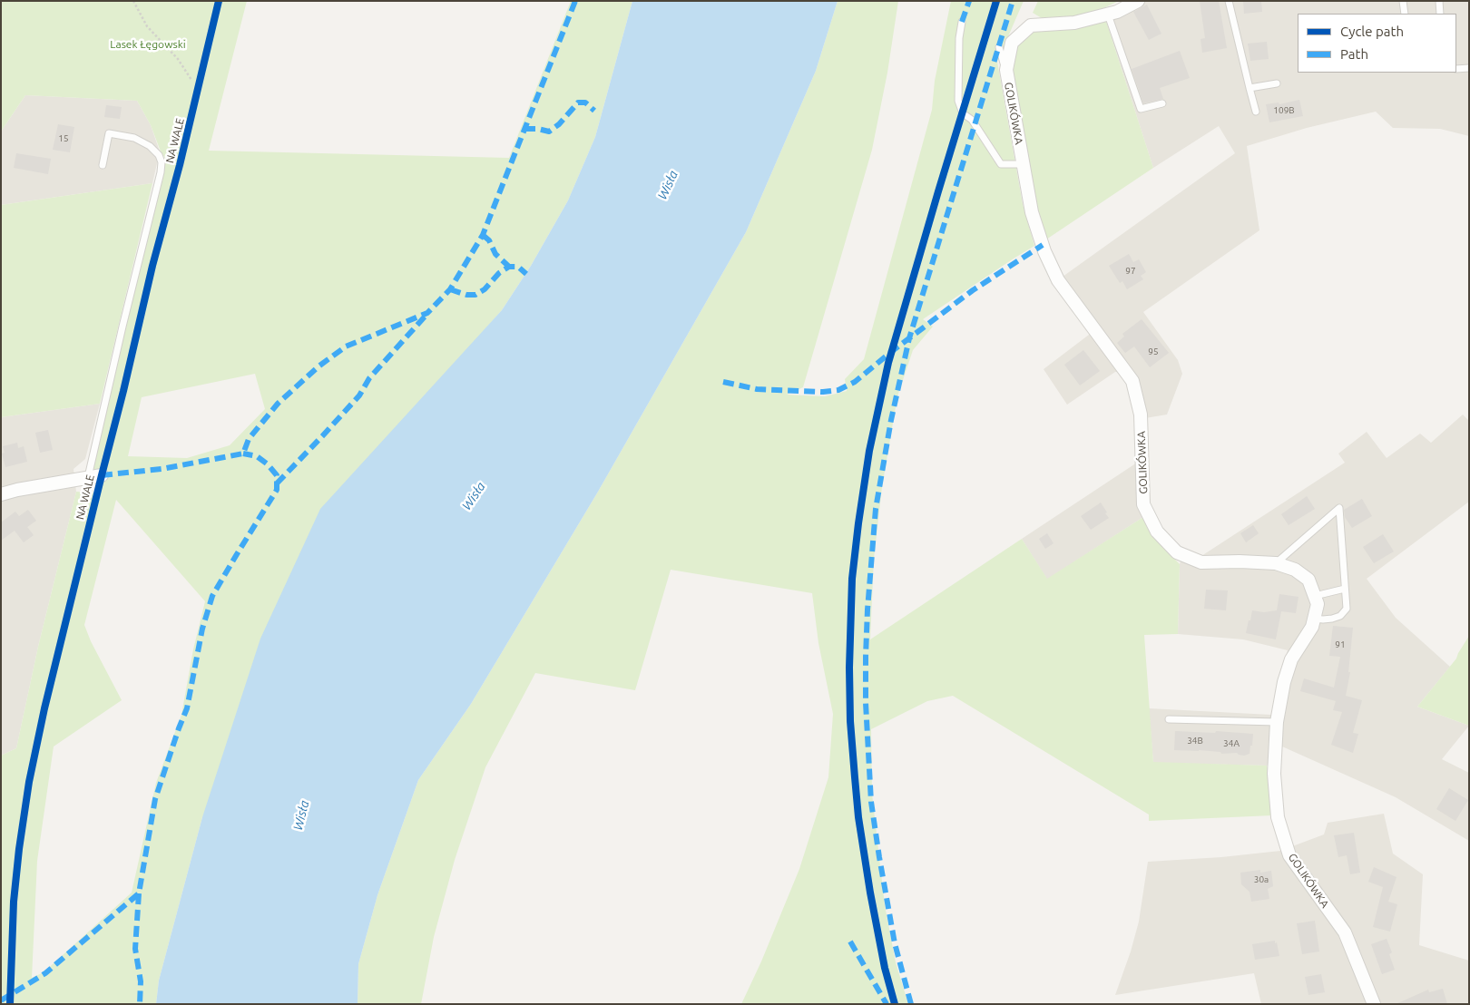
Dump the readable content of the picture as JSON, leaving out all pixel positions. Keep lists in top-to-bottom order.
{
  "streets": {
    "street": ["GOLIKÓWKA"],
    "cycle path": ["NA WALE"]
  },
  "water": ["Wisła"],
  "parks": ["Lasek Łęgowski"],
  "house_numbers": [
    "109B",
    "15",
    "97",
    "95",
    "91",
    "34B",
    "34A",
    "30a"
  ],
  "legend": ["Cycle path", "Path"]
}
